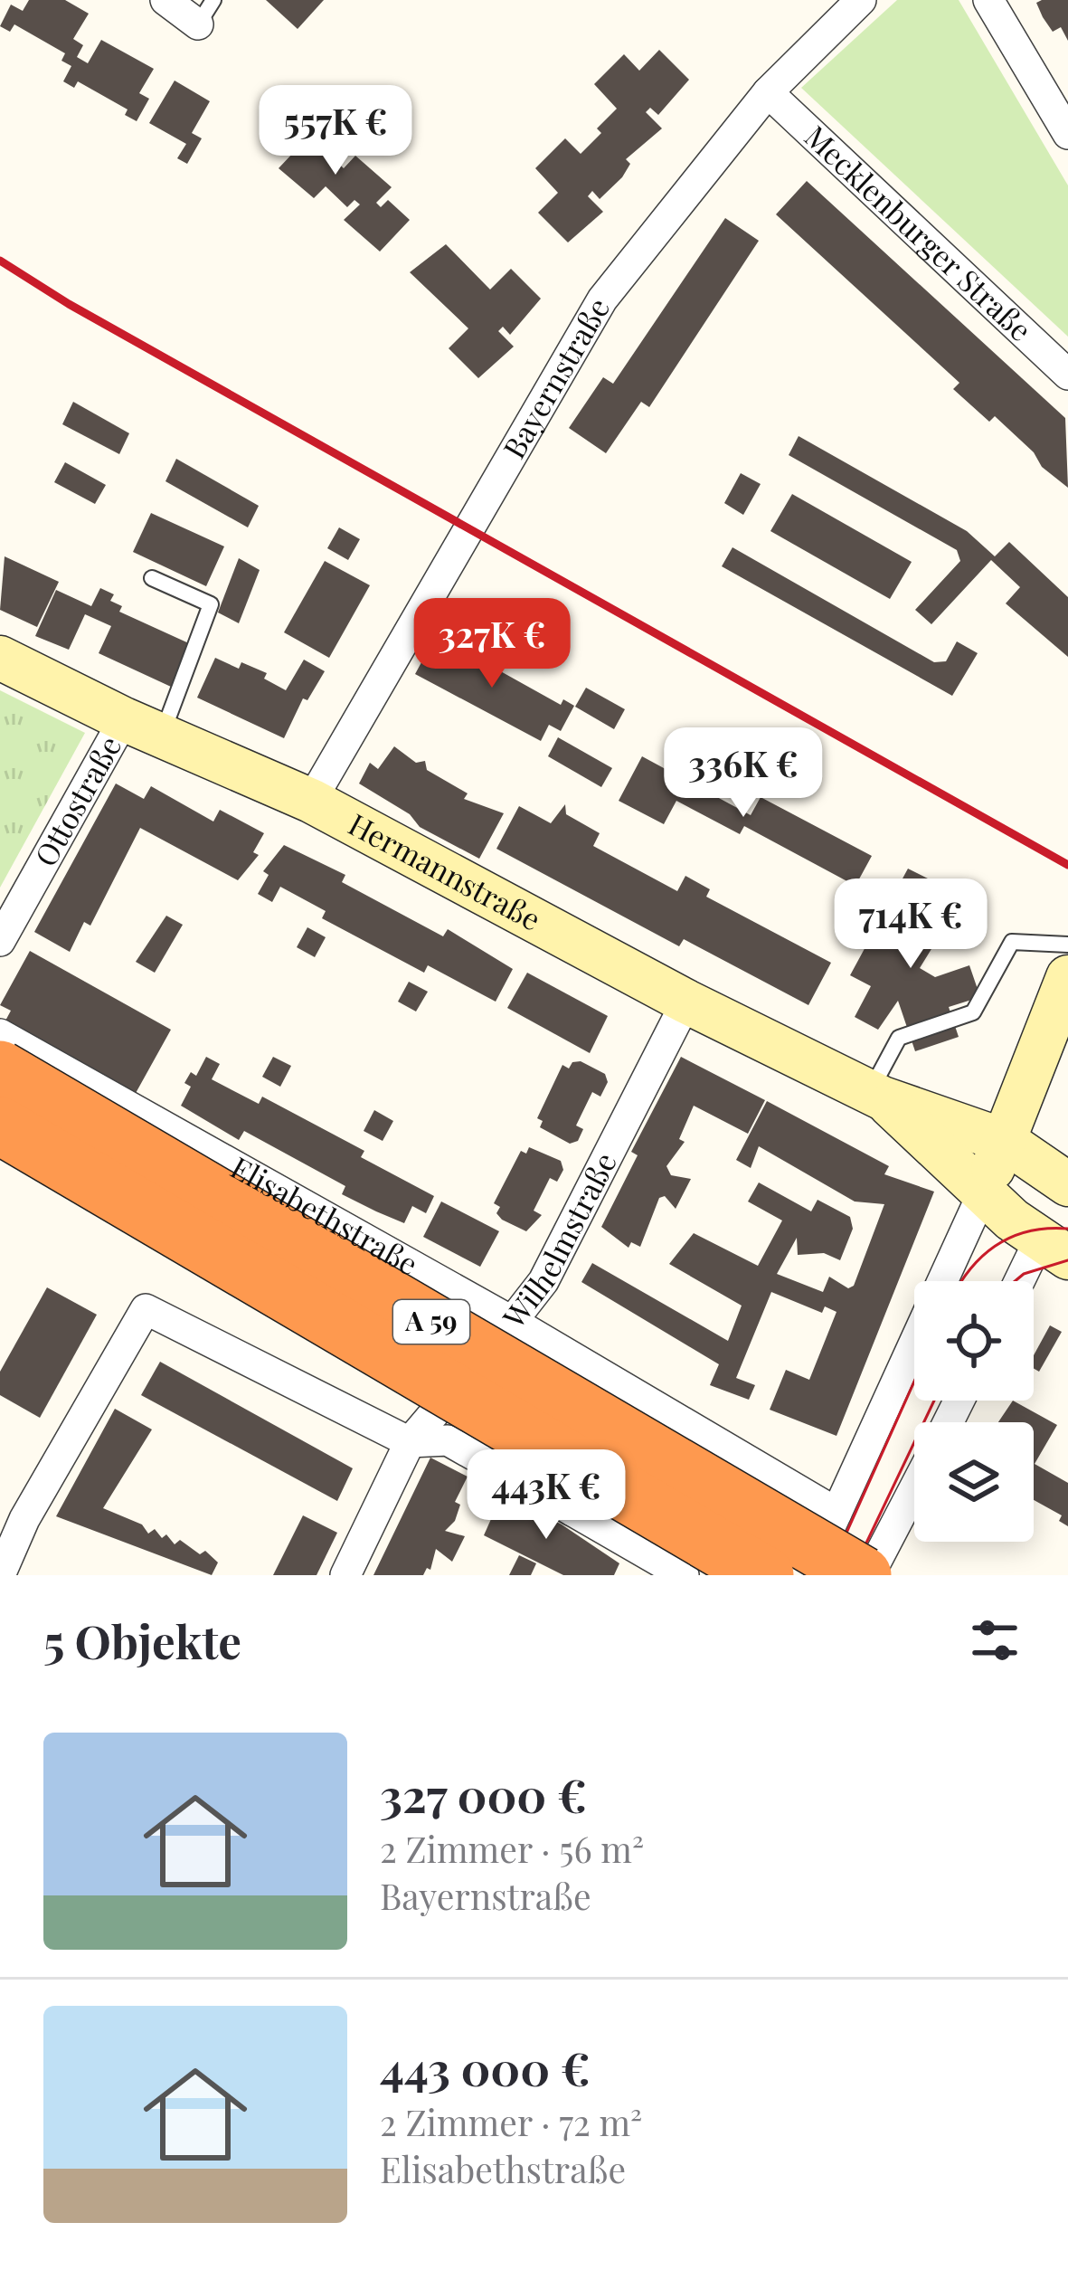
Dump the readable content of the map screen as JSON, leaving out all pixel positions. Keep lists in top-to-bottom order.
{
  "streets": {
    "highway": ["A 59"],
    "street": [
      "Mecklenburger Straße",
      "Bayernstraße",
      "Ottostraße",
      "Hermannstraße",
      "Elisabethstraße",
      "Wilhelmstraße"
    ]
  },
  "crossings": [
    ["Mecklenburger Straße", "Bayernstraße"],
    ["Bayernstraße", "Hermannstraße"],
    ["Ottostraße", "Hermannstraße"],
    ["Hermannstraße", "Wilhelmstraße"],
    ["Elisabethstraße", "Wilhelmstraße"]
  ],
  "page": {
    "price": [
      "557K €",
      "327K €",
      "336K €",
      "714K €",
      "443K €"
    ],
    "heading": "5 Objekte",
    "list": [
      {
        "name": "327 000 €",
        "note": "2 Zimmer · 56 m² · Bayernstraße"
      },
      {
        "name": "443 000 €",
        "note": "2 Zimmer · 72 m² · Elisabethstraße"
      }
    ]
  }
}
